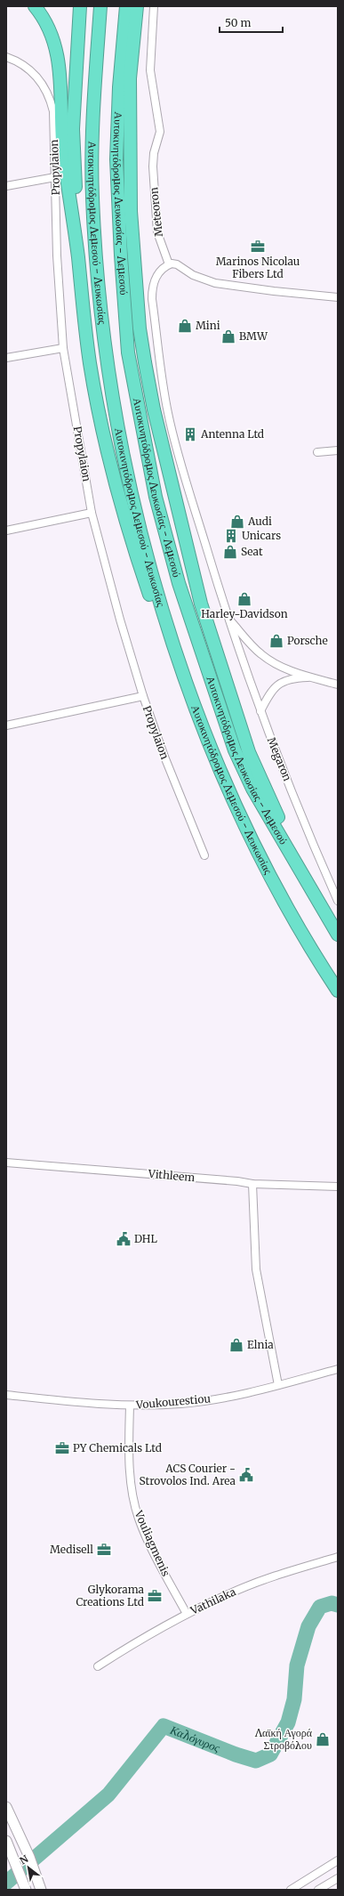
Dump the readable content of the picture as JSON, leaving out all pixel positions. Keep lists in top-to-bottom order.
{
  "streets": {
    "highway": ["Αυτοκινητόδρομος Λευκωσίας - Λεμεσού", "Αυτοκινητόδρομος Λεμεσού - Λευκωσίας"],
    "street": [
      "Propylaion",
      "Meteoron",
      "Megaron",
      "Vithleem",
      "Voukourestiou",
      "Vouliagmenis",
      "Vathilaka"
    ]
  },
  "crossings": [
    ["Meteoron", "Megaron"],
    ["Voukourestiou", "Vouliagmenis"],
    ["Vouliagmenis", "Vathilaka"]
  ],
  "water": ["Καλόγυρος"],
  "places": {
    "office": [
      "Marinos Nicolau Fibers Ltd",
      "PY Chemicals Ltd",
      "Medisell",
      "Glykorama Creations Ltd"
    ],
    "shop": [
      "Mini",
      "BMW",
      "Audi",
      "Seat",
      "Harley-Davidson",
      "Porsche",
      "Elnia",
      "Λαϊκή Αγορά Στροβόλου"
    ],
    "building": ["Antenna Ltd", "Unicars"],
    "public building": ["DHL", "ACS Courier - Strovolos Ind. Area"]
  },
  "scale_bar": "50 m",
  "north": "top left"
}
